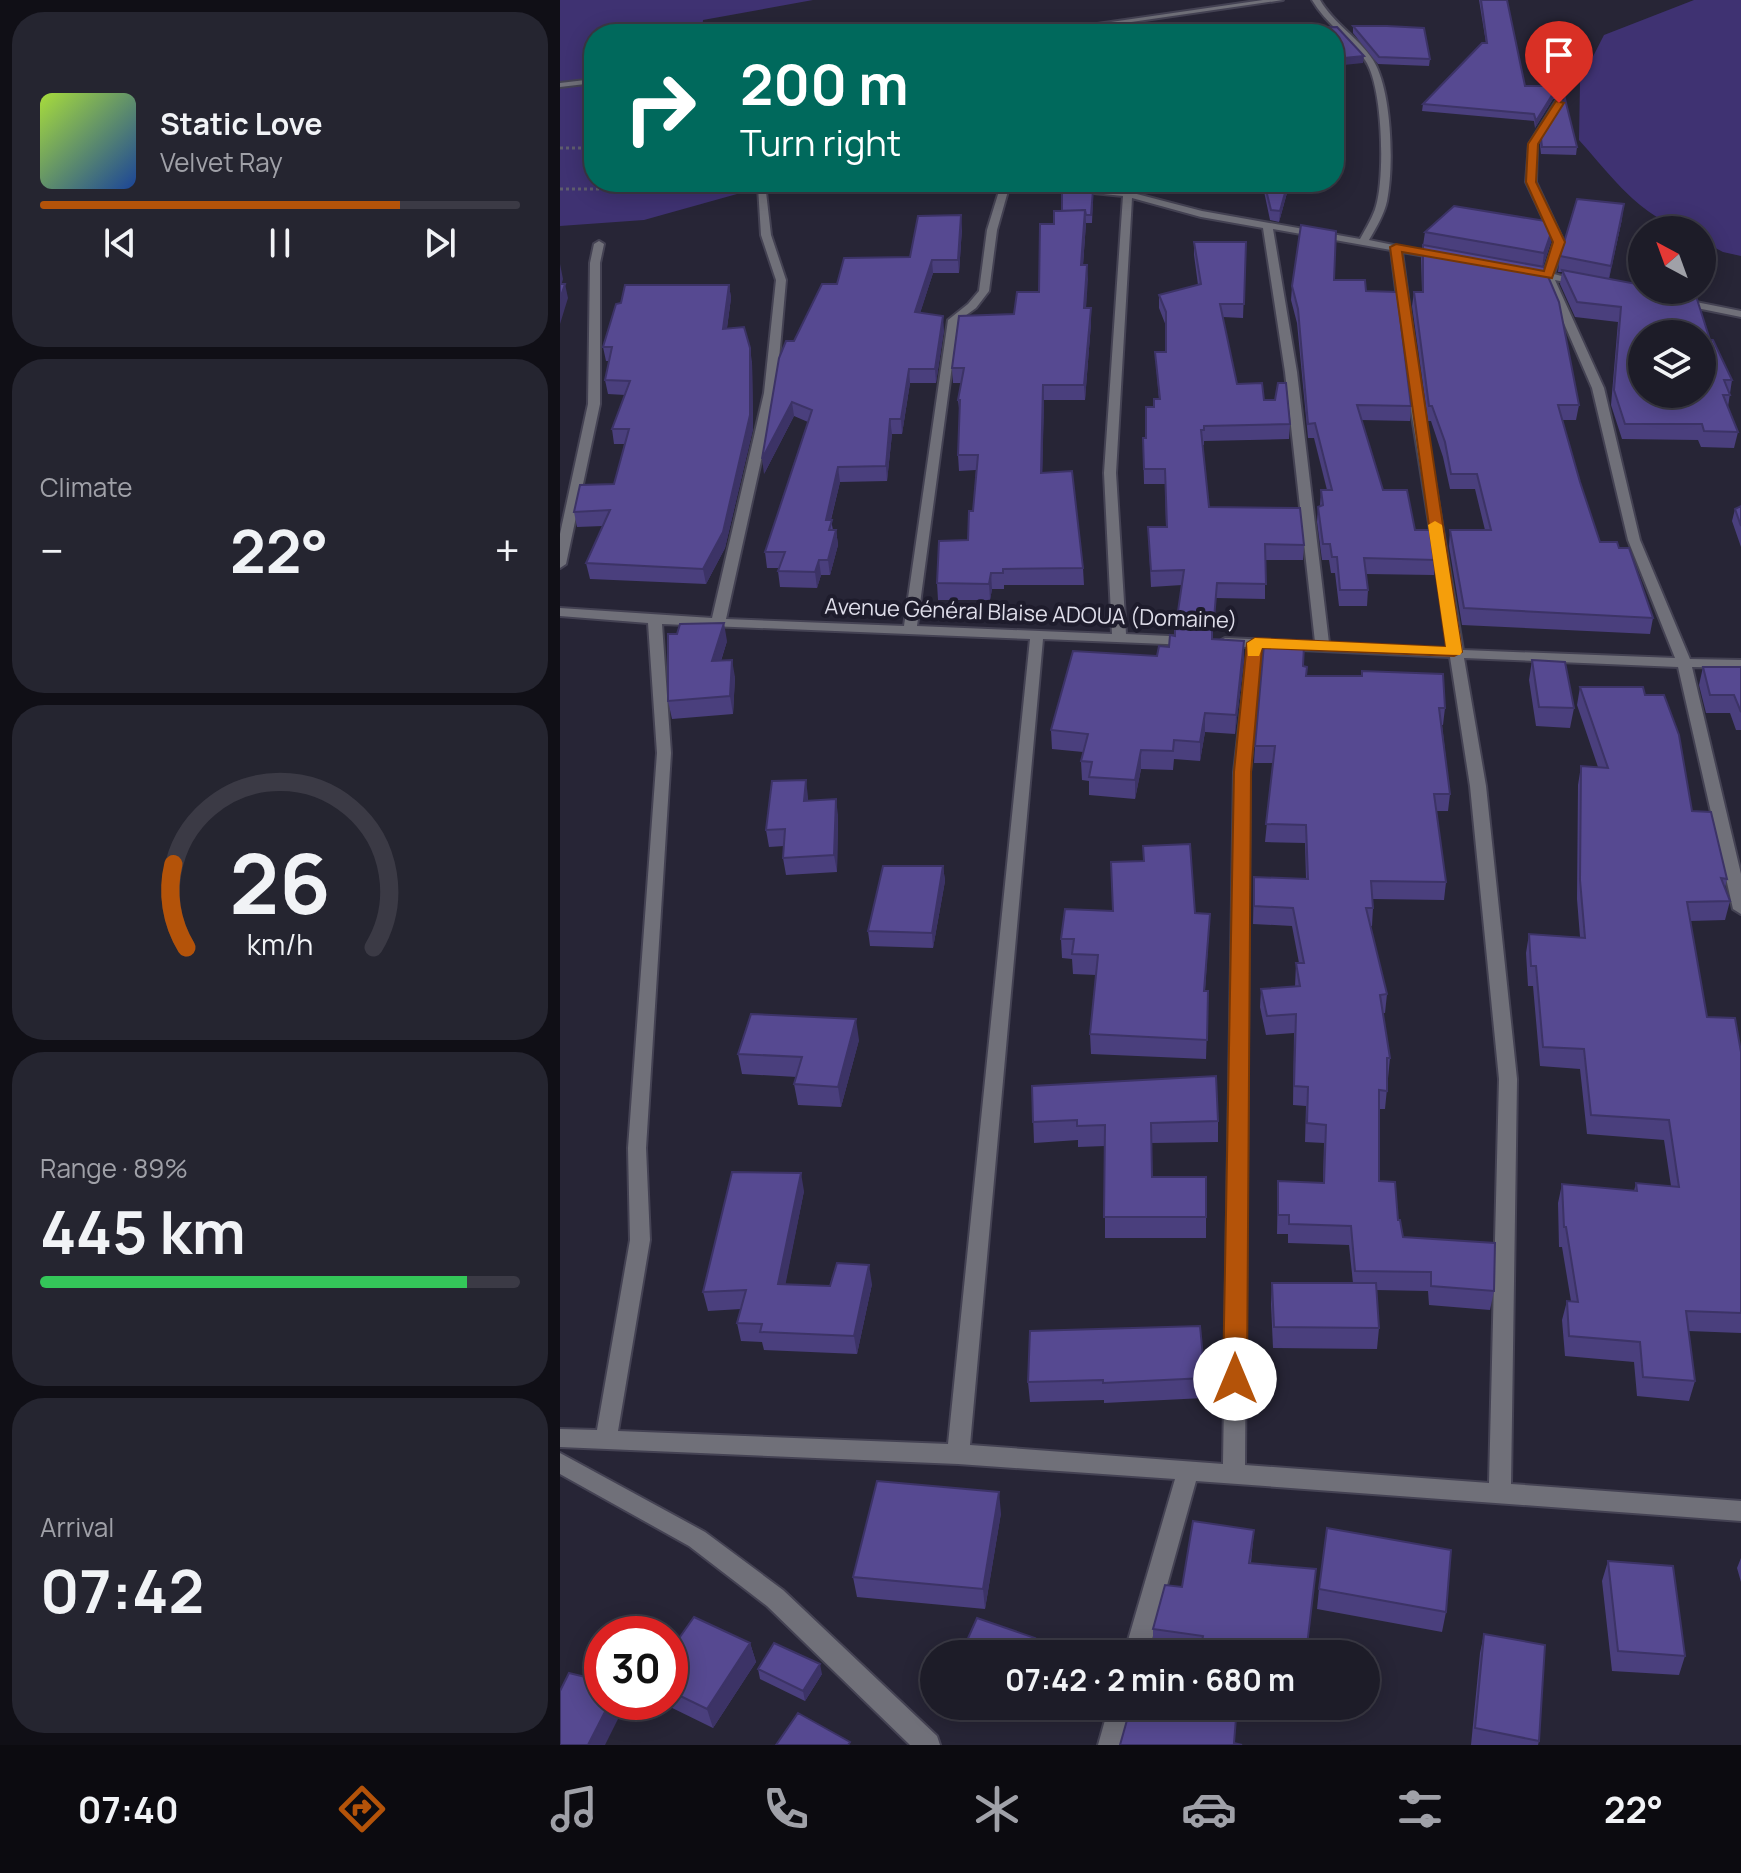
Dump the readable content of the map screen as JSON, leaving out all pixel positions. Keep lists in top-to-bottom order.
{
  "streets": {
    "street": ["Avenue Général Blaise ADOUA (Domaine)"]
  },
  "north": "top left",
  "page": {
    "turn": ["200 m", "Turn right"],
    "song": ["Static Love", "Velvet Ray"],
    "tile": [
      "Climate",
      ["Range · 89%", "445 km"],
      ["Arrival", "07:42"]
    ],
    "heat": ["−", "22°", "+"],
    "limit": "30",
    "trip": "07:42 · 2 min · 680 m",
    "tabs": ["07:40", "22°"],
    "gauge": ["26", "km/h"]
  }
}
